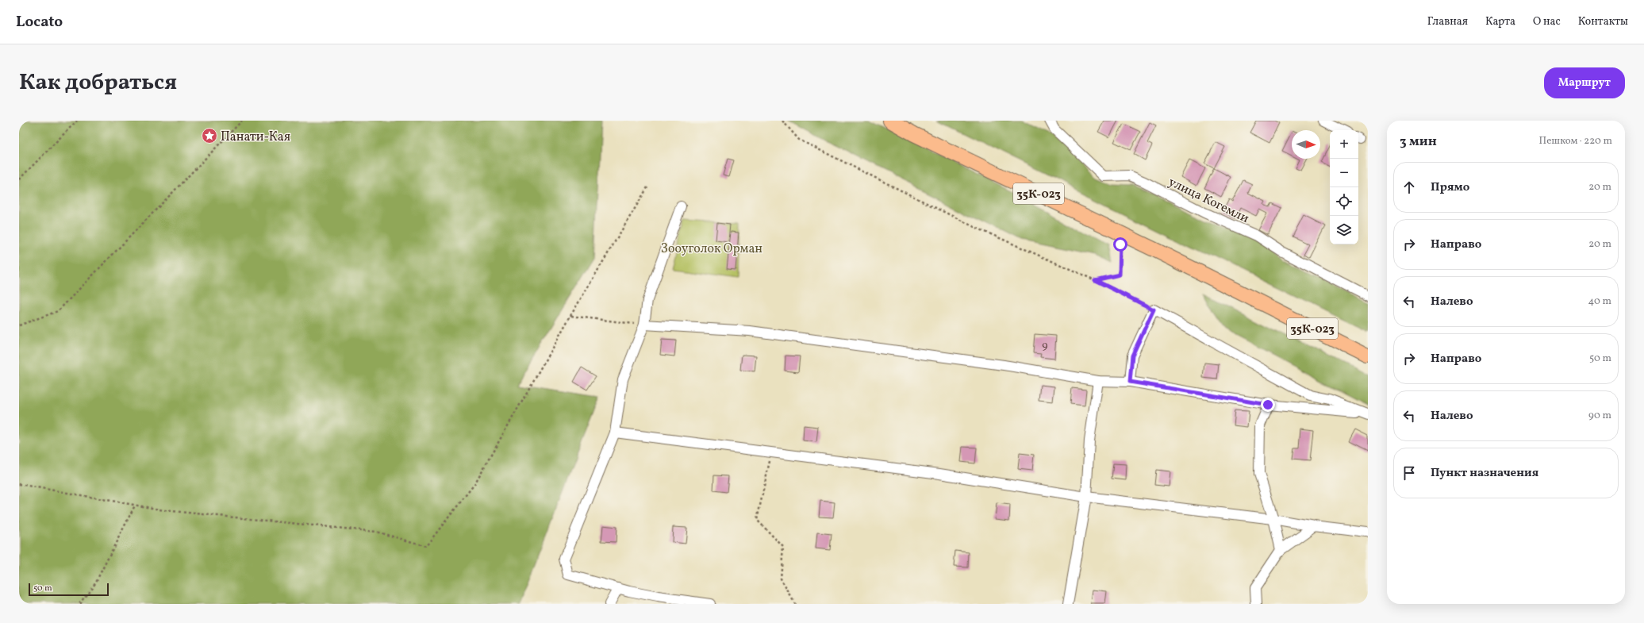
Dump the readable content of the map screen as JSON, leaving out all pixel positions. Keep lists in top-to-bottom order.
{
  "streets": {
    "main road": ["35К-023"],
    "street": ["улица Когемли"]
  },
  "parks": ["Зооуголок Орман"],
  "places": {
    "place": ["Панати-Кая"]
  },
  "house_numbers": ["9"],
  "scale_bar": "50 m",
  "north": "right",
  "page": {
    "header": "Locato",
    "nav": [
      "Главная",
      "Карта",
      "О нас",
      "Контакты"
    ],
    "title": "Как добраться",
    "buttons": "Маршрут",
    "heading": ["3 мин", "Пешком · 220 m"],
    "map_buttons": ["+", "−"],
    "list": [
      ["Прямо", "20 m"],
      ["Направо", "20 m"],
      ["Налево", "40 m"],
      ["Направо", "50 m"],
      ["Налево", "90 m"],
      "Пункт назначения"
    ],
    "scale": "50 m"
  }
}
